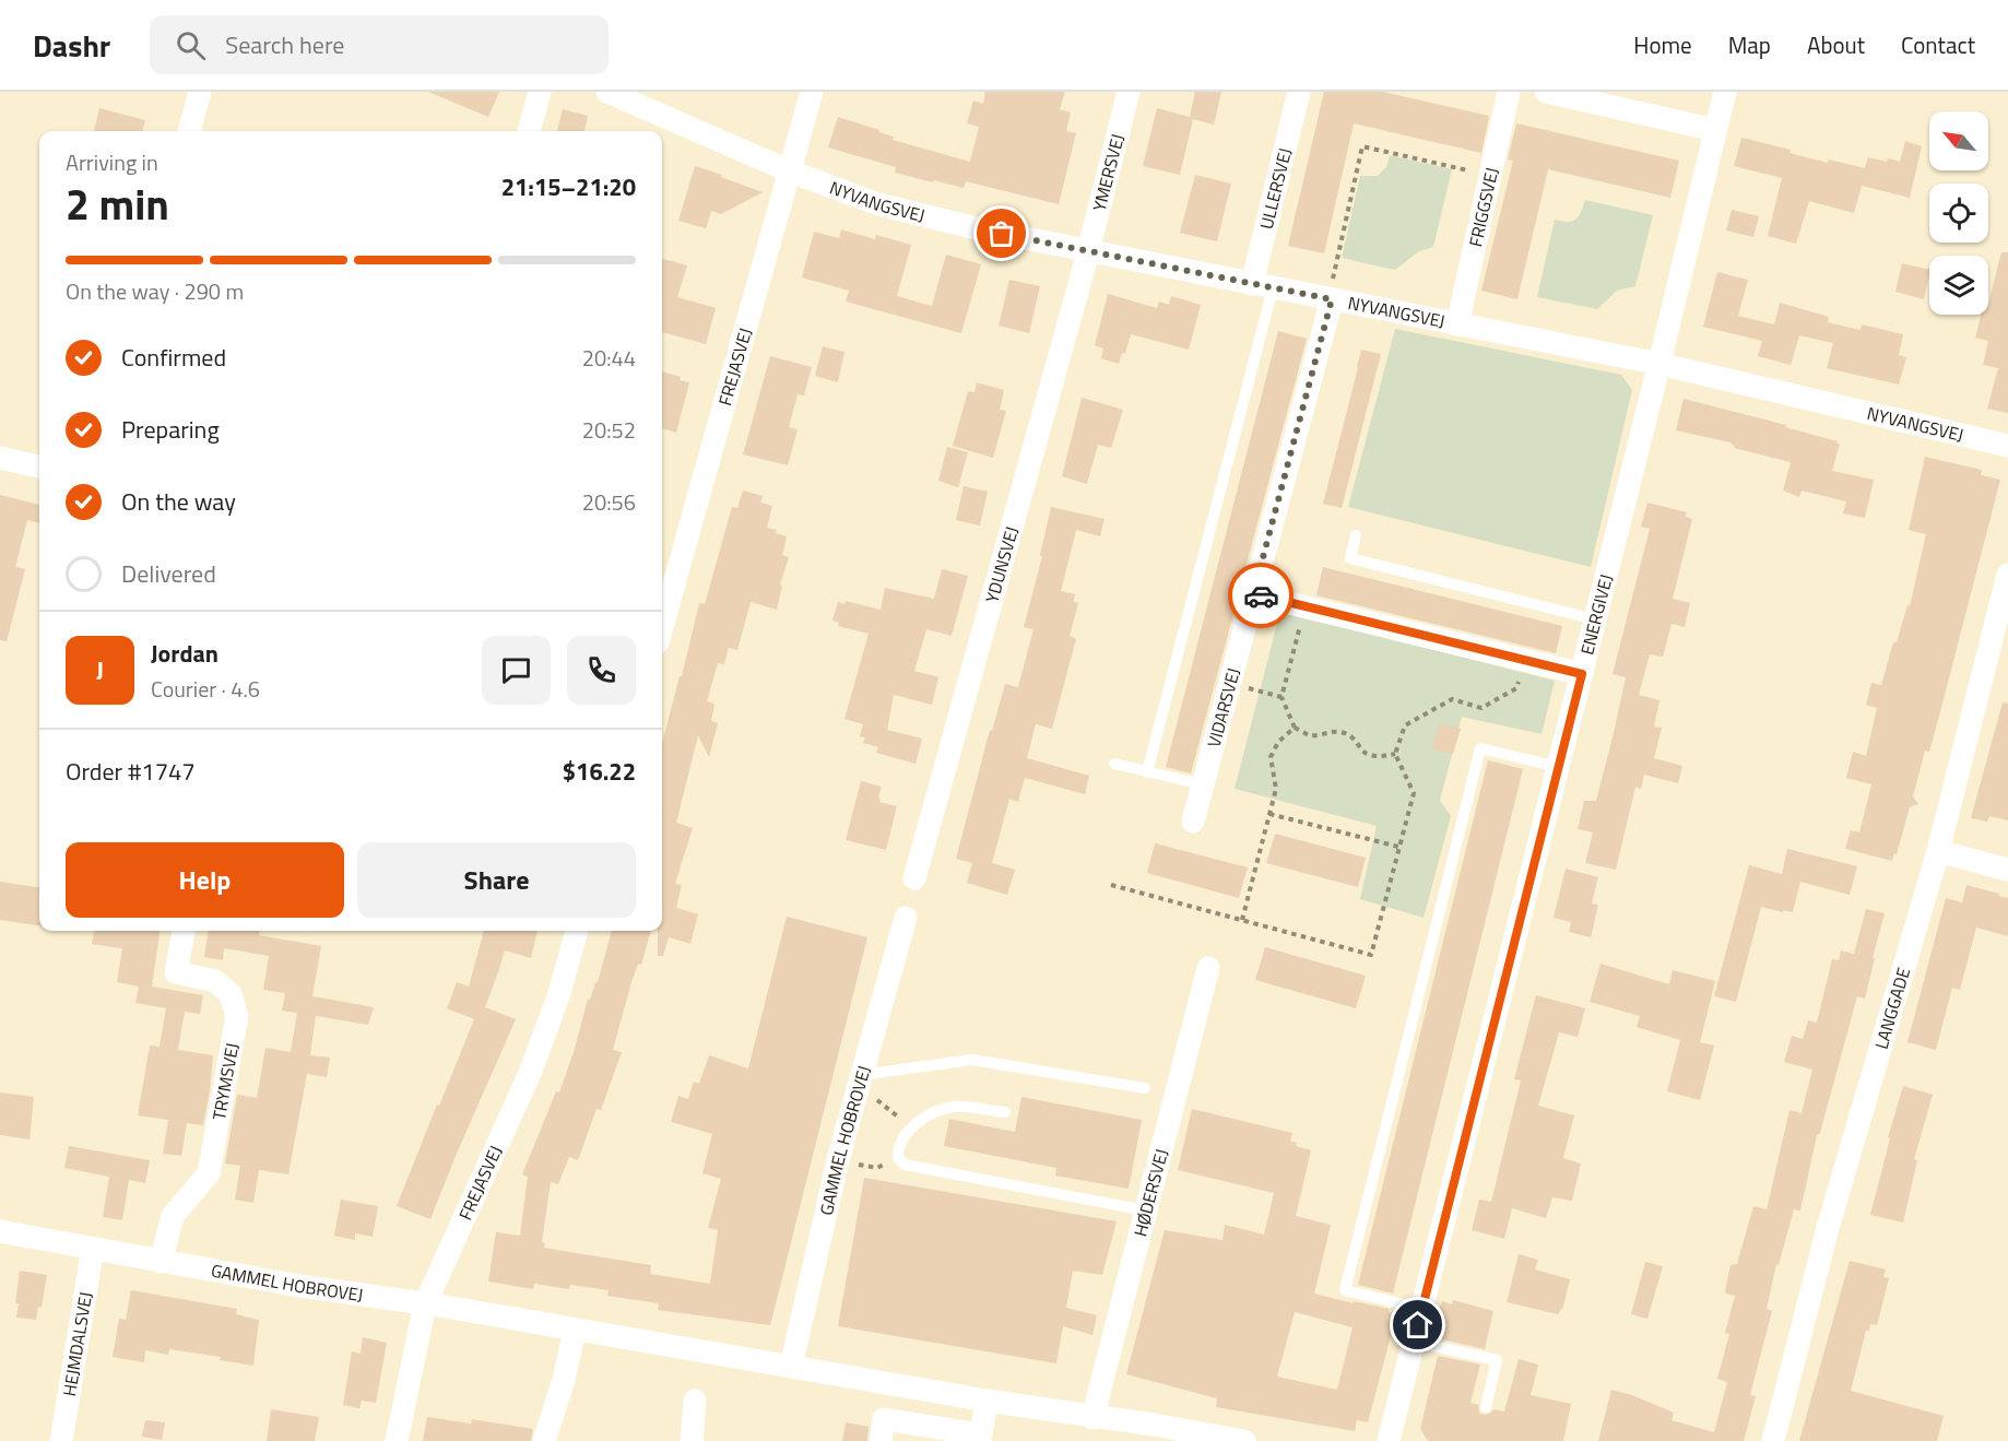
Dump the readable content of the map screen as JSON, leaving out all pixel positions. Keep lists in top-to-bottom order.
{
  "streets": {
    "street": [
      "YMERSVEJ",
      "ULLERSVEJ",
      "NYVANGSVEJ",
      "FRIGGSVEJ",
      "FREJASVEJ",
      "YDUNSVEJ",
      "ENERGIVEJ",
      "VIDARSVEJ",
      "LANGGADE",
      "TRYMSVEJ",
      "GAMMEL HOBROVEJ",
      "HØDERSVEJ",
      "HEJMDALSVEJ"
    ]
  },
  "crossings": [
    ["YMERSVEJ", "NYVANGSVEJ"],
    ["YMERSVEJ", "YDUNSVEJ"],
    ["ULLERSVEJ", "NYVANGSVEJ"],
    ["NYVANGSVEJ", "FRIGGSVEJ"],
    ["NYVANGSVEJ", "FREJASVEJ"],
    ["NYVANGSVEJ", "YDUNSVEJ"],
    ["NYVANGSVEJ", "ENERGIVEJ"],
    ["NYVANGSVEJ", "VIDARSVEJ"],
    ["FREJASVEJ", "GAMMEL HOBROVEJ"],
    ["TRYMSVEJ", "GAMMEL HOBROVEJ"],
    ["GAMMEL HOBROVEJ", "HØDERSVEJ"],
    ["GAMMEL HOBROVEJ", "HEJMDALSVEJ"]
  ],
  "north": "top left",
  "page": {
    "header": "Dashr",
    "search": "Search here",
    "nav": [
      "Home",
      "Map",
      "About",
      "Contact"
    ],
    "heading": ["2 min", "Arriving in", "21:15–21:20"],
    "panel": [
      "Jordan",
      "Courier · 4.6",
      "Order #1747",
      "$16.22"
    ],
    "bar": "On the way · 290 m",
    "list": [
      ["Confirmed", "20:44"],
      ["Preparing", "20:52"],
      ["On the way", "20:56"],
      "Delivered"
    ],
    "round": "J",
    "buttons": ["Help", "Share"]
  }
}
